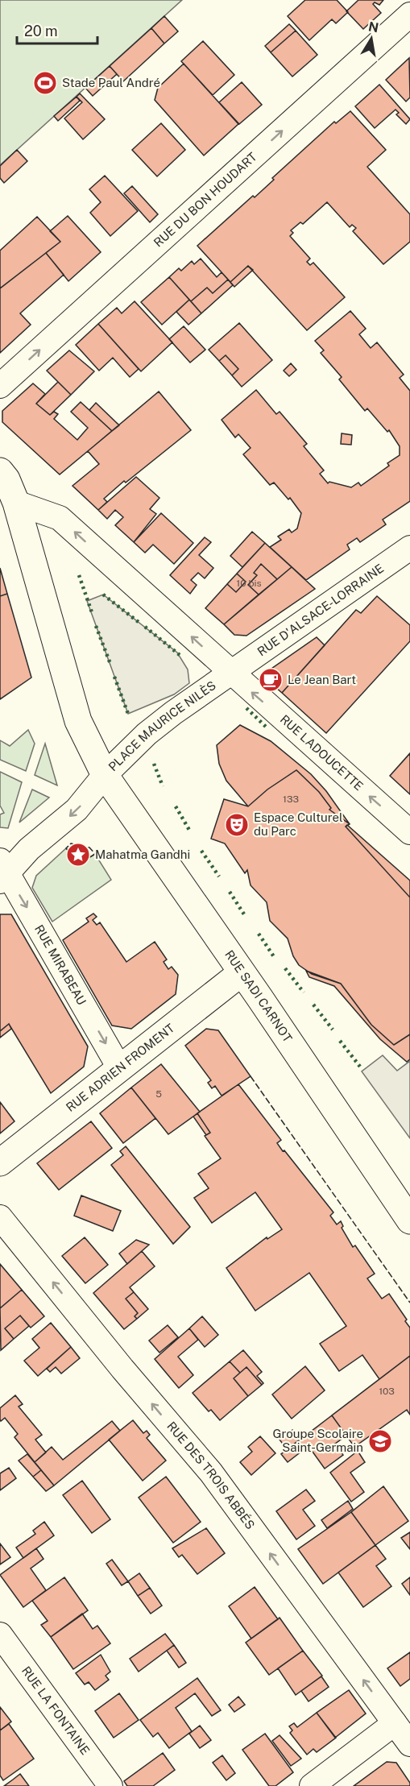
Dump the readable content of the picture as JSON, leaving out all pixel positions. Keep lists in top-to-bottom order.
{
  "streets": {
    "main road": ["PLACE MAURICE NILÈS", "RUE SADI CARNOT", "RUE ADRIEN FROMENT"],
    "street": [
      "RUE DU BON HOUDART",
      "RUE D'ALSACE-LORRAINE",
      "RUE LADOUCETTE",
      "RUE MIRABEAU",
      "RUE DES TROIS ABBÉS",
      "RUE LA FONTAINE"
    ]
  },
  "crossings": [
    ["RUE D'ALSACE-LORRAINE", "PLACE MAURICE NILÈS"],
    ["RUE D'ALSACE-LORRAINE", "RUE LADOUCETTE"],
    ["PLACE MAURICE NILÈS", "RUE LADOUCETTE"],
    ["PLACE MAURICE NILÈS", "RUE SADI CARNOT"],
    ["RUE MIRABEAU", "RUE ADRIEN FROMENT"],
    ["RUE SADI CARNOT", "RUE ADRIEN FROMENT"]
  ],
  "one_way": [
    "RUE DU BON HOUDART",
    "PLACE MAURICE NILÈS",
    "RUE LADOUCETTE",
    "RUE MIRABEAU",
    "RUE DES TROIS ABBÉS"
  ],
  "places": {
    "sports": ["Stade Paul André"],
    "cafe": ["Le Jean Bart"],
    "theatre": ["Espace Culturel du Parc"],
    "place": ["Mahatma Gandhi"],
    "school or university": ["Groupe Scolaire Saint-Germain"]
  },
  "house_numbers": [
    "10 bis",
    "133",
    "5",
    "103"
  ],
  "scale_bar": "20 m",
  "north": "top"
}
